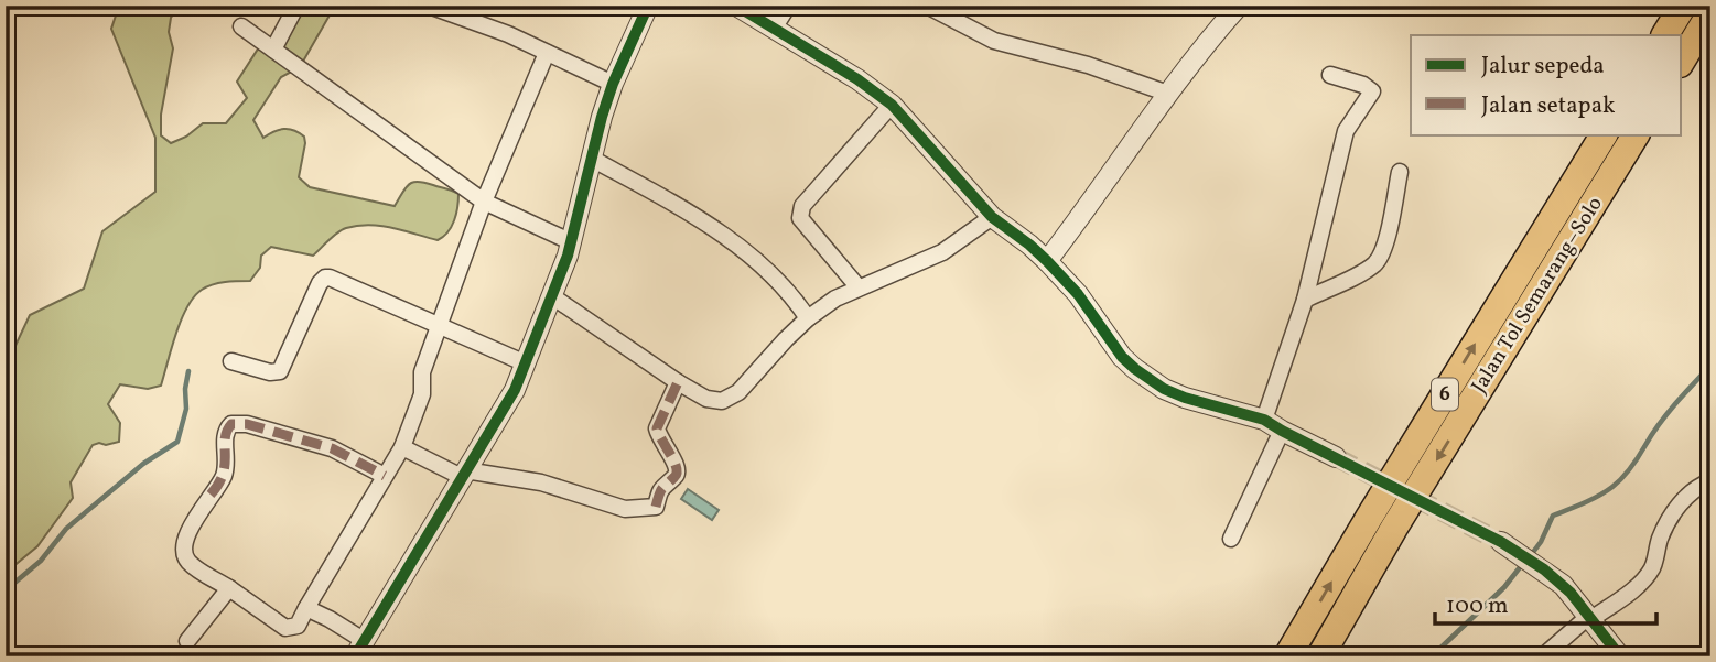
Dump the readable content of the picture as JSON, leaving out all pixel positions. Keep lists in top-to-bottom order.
{
  "streets": {
    "highway": ["Jalan Tol Semarang–Solo", "6"]
  },
  "legend": ["Jalur sepeda", "Jalan setapak"],
  "scale_bar": "100 m"
}
